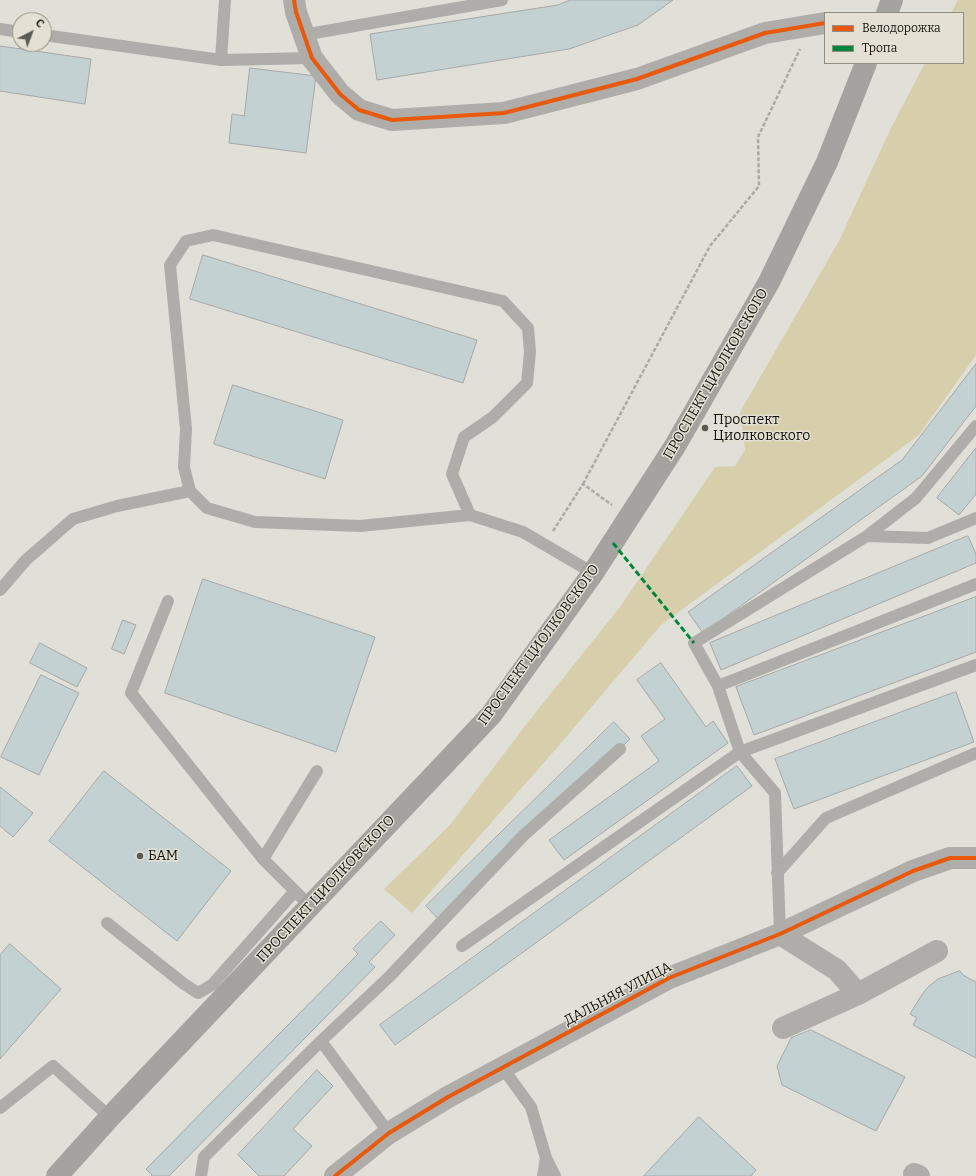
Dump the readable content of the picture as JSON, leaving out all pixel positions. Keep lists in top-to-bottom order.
{
  "streets": {
    "main road": ["ПРОСПЕКТ ЦИОЛКОВСКОГО"],
    "street": ["ДАЛЬНЯЯ УЛИЦА"]
  },
  "places": ["Проспект Циолковского", "БАМ"],
  "legend": ["Велодорожка", "Тропа"],
  "north": "top right"
}
